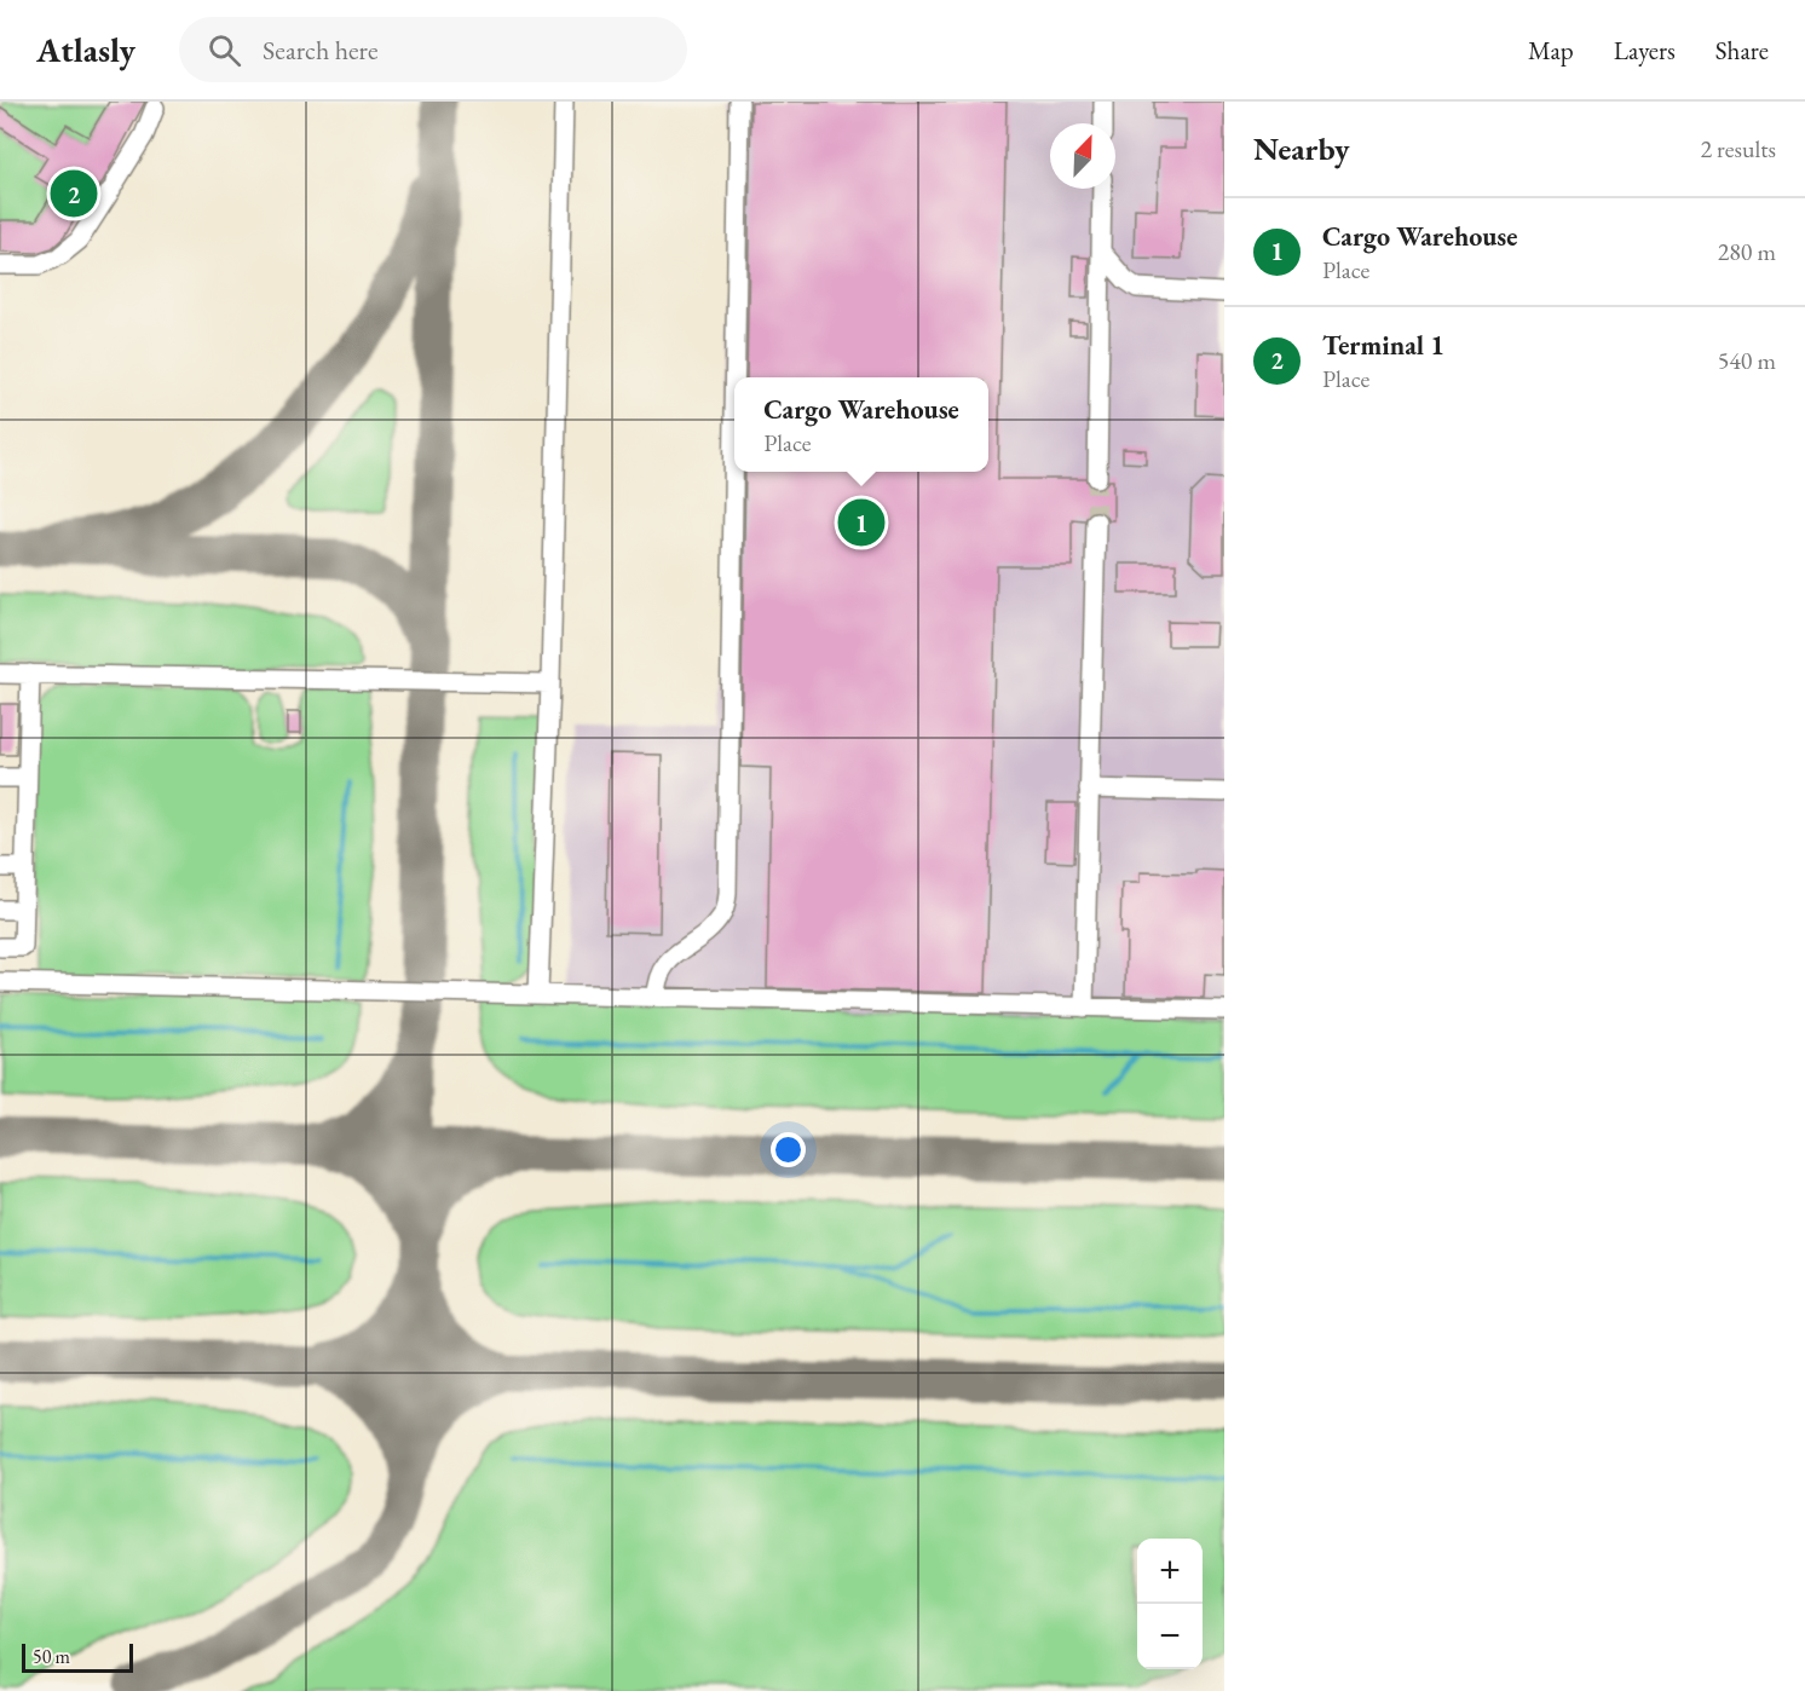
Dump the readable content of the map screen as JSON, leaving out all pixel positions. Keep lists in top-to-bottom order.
{
  "scale_bar": "50 m",
  "north": "top right",
  "page": {
    "header": "Atlasly",
    "search": "Search here",
    "nav": ["Map", "Layers", "Share"],
    "heading": ["Nearby", "2 results"],
    "pins": ["2", "1"],
    "list": [
      {
        "mark": "1",
        "name": "Cargo Warehouse",
        "note": "Place",
        "value": "280 m"
      },
      {
        "mark": "2",
        "name": "Terminal 1",
        "note": "Place",
        "value": "540 m"
      }
    ],
    "popup": ["Cargo Warehouse", "Place"],
    "map_buttons": ["+", "−"],
    "scale": "50 m"
  }
}
